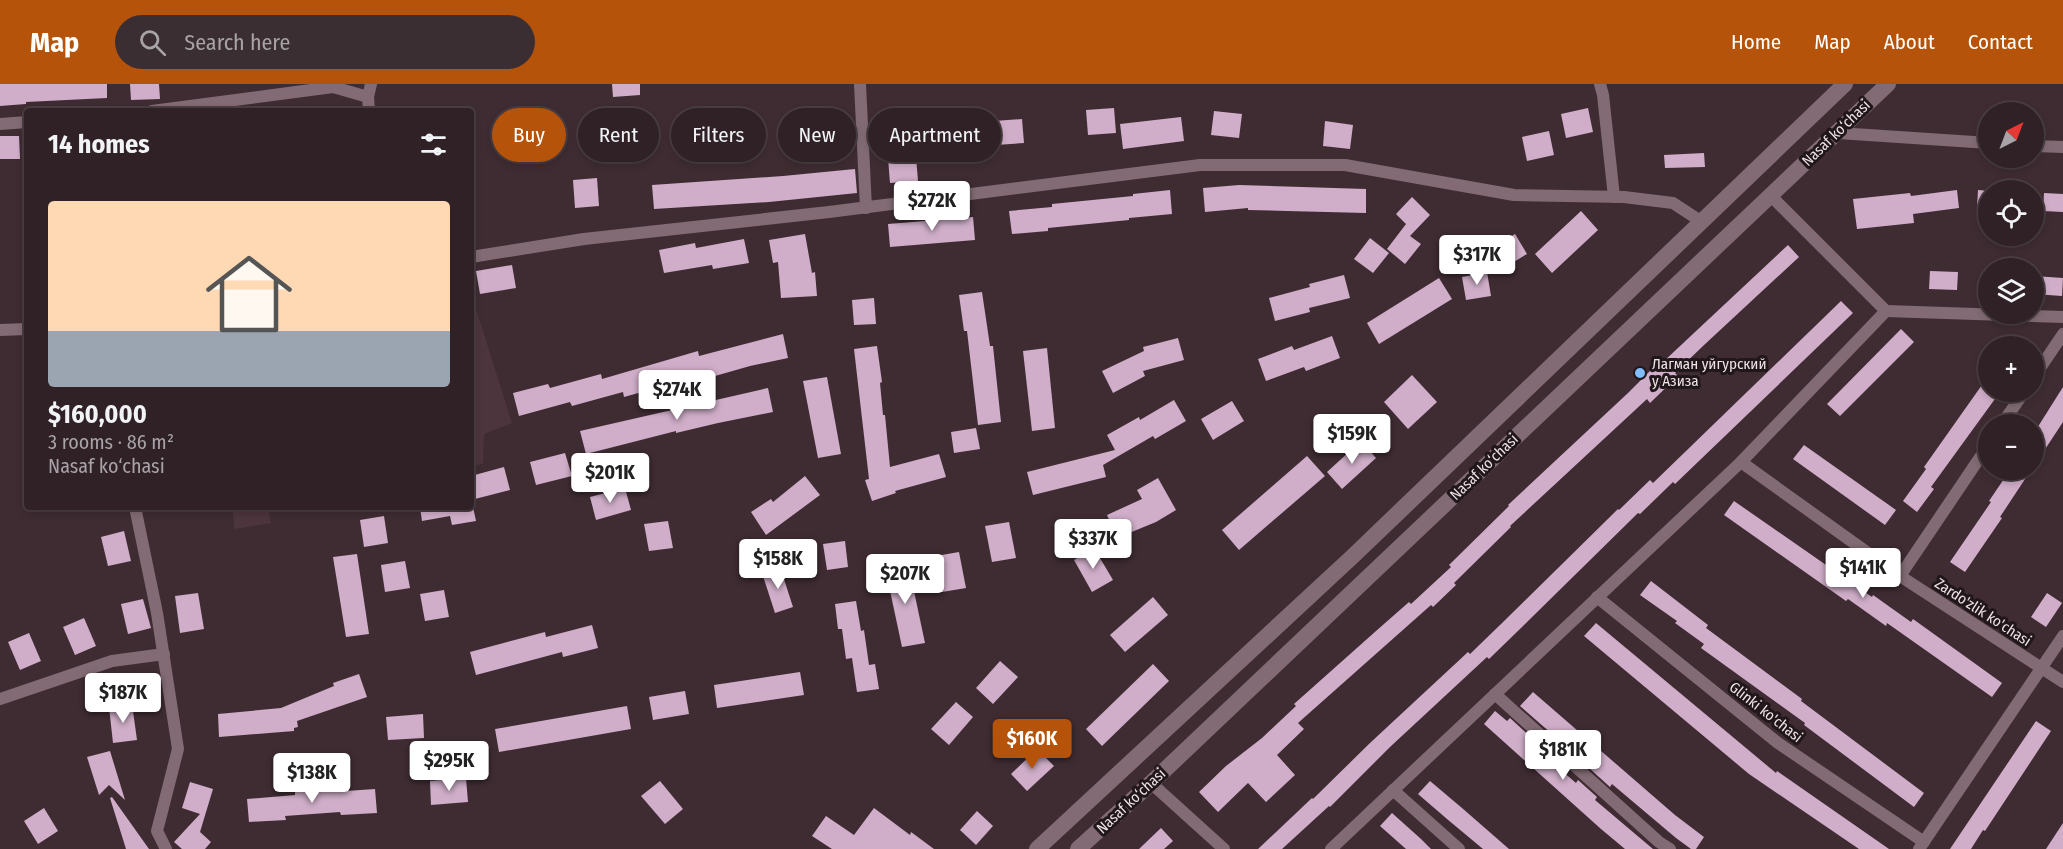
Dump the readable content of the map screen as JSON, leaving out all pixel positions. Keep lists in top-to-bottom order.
{
  "streets": {
    "main road": ["Nasaf ko‘chasi"],
    "street": ["Zardo'zlik ko'chasi", "Glinki ko'chasi"]
  },
  "places": ["Лагман уйгурский у Азиза"],
  "north": "top right",
  "page": {
    "header": "Map",
    "search": "Search here",
    "nav": [
      "Home",
      "Map",
      "About",
      "Contact"
    ],
    "map_buttons": ["+", "−"],
    "chip": [
      "Buy",
      "Rent",
      "Filters",
      "New",
      "Apartment"
    ],
    "heading": "14 homes",
    "list": [
      {
        "name": "$160,000",
        "note": "3 rooms · 86 m² · Nasaf ko‘chasi"
      }
    ],
    "price": [
      "$272K",
      "$317K",
      "$274K",
      "$159K",
      "$201K",
      "$337K",
      "$158K",
      "$141K",
      "$207K",
      "$187K",
      "$160K",
      "$181K",
      "$295K",
      "$138K"
    ]
  }
}
